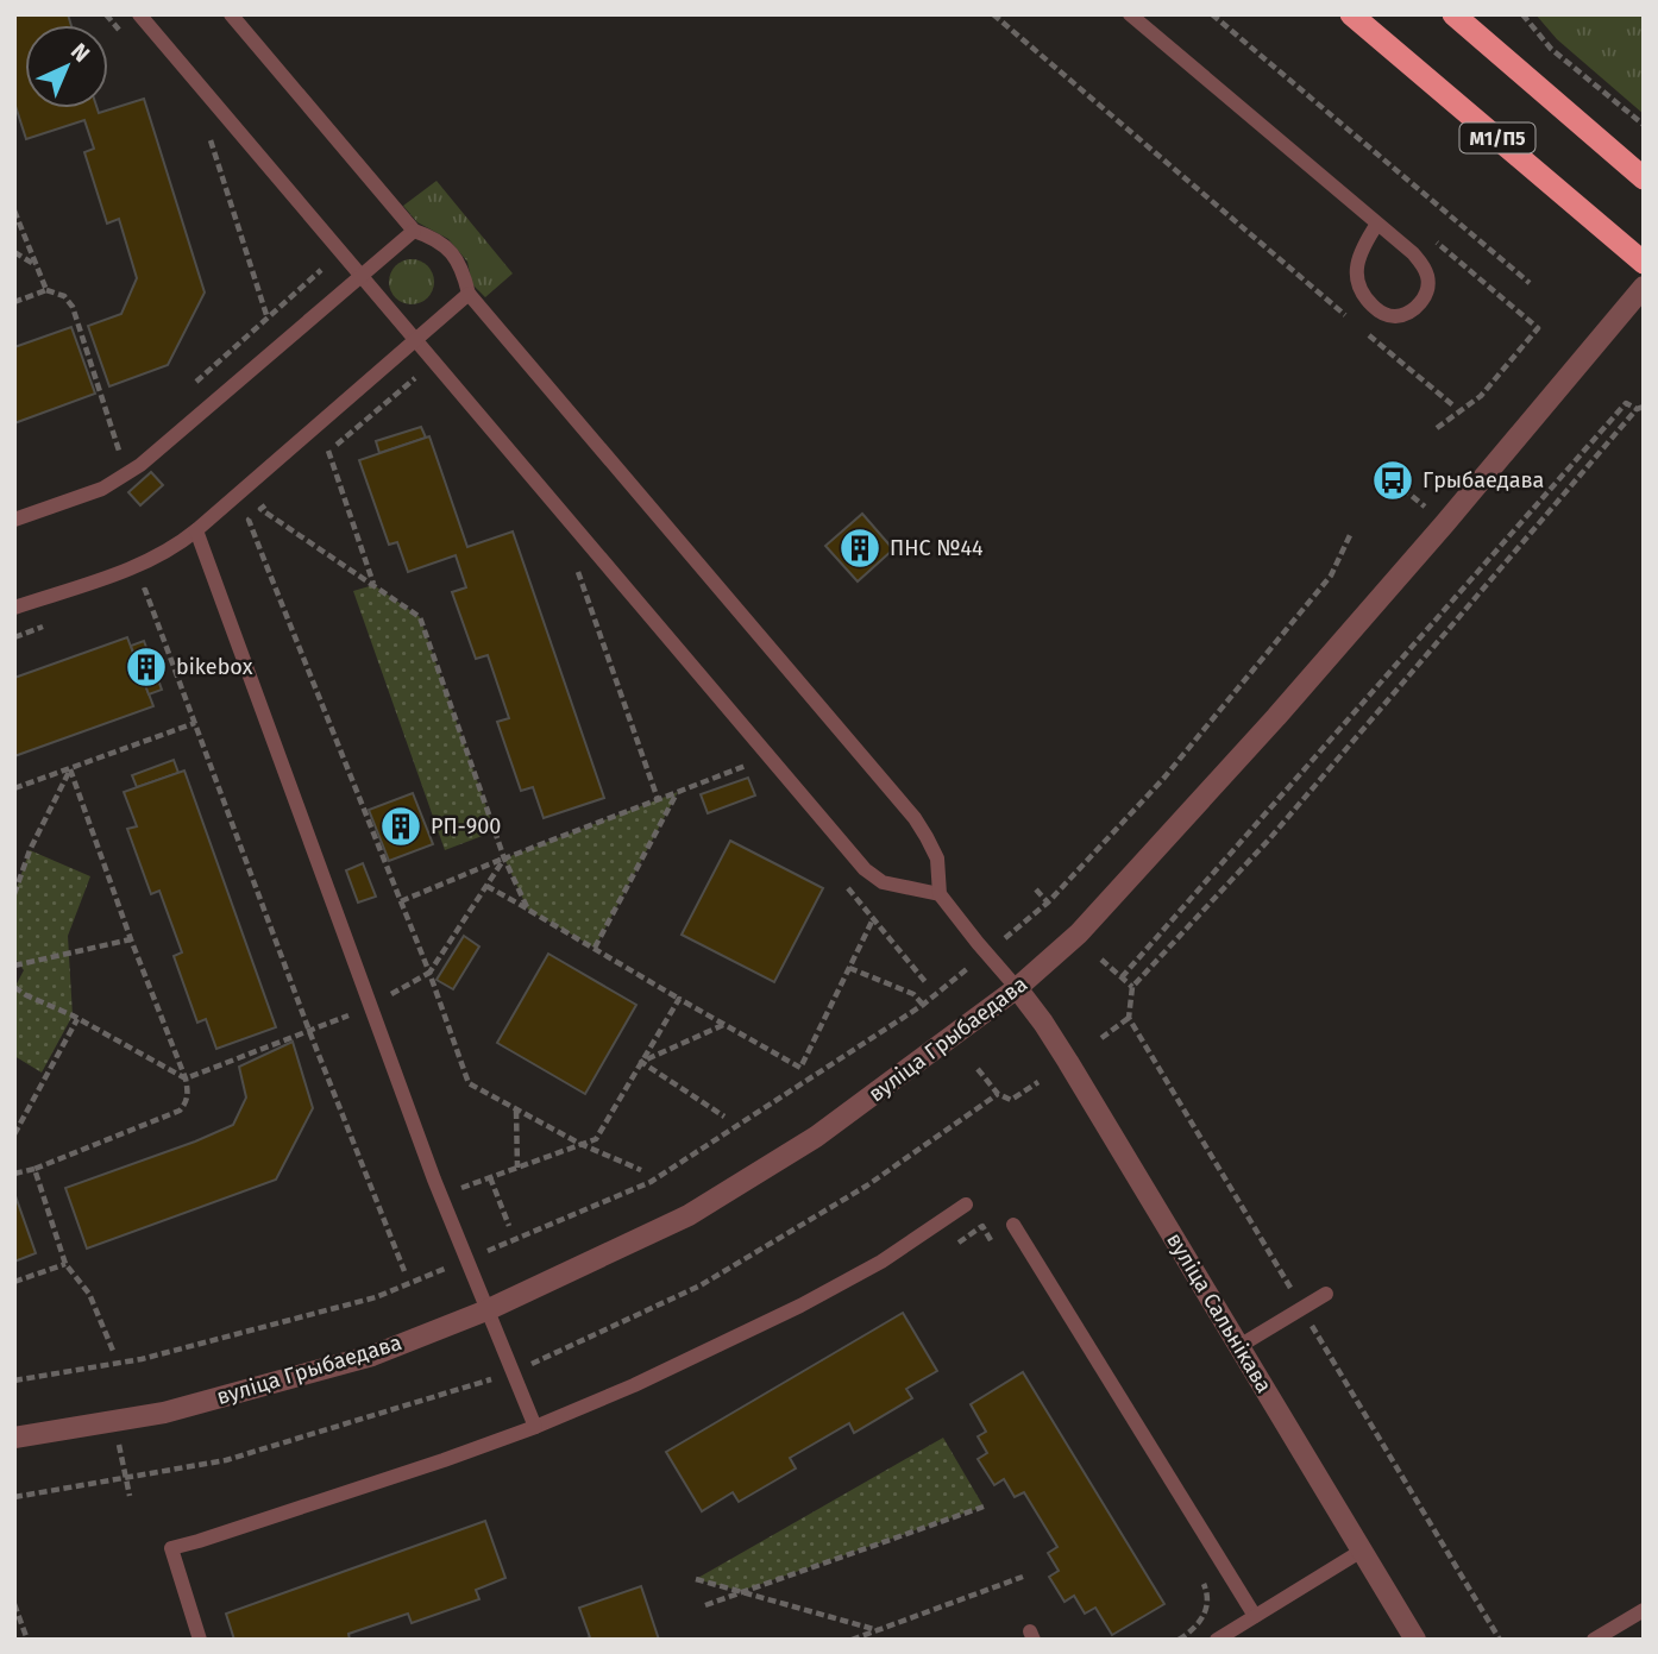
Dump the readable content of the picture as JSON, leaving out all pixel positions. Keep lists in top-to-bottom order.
{
  "streets": {
    "highway": ["М1/П5"],
    "street": ["вуліца Грыбаедава", "вуліца Сальнікава"]
  },
  "crossings": [
    ["вуліца Грыбаедава", "вуліца Сальнікава"]
  ],
  "places": {
    "bus stop": ["Грыбаедава"],
    "building": ["ПНС №44", "bikebox", "РП-900"]
  },
  "north": "top right"
}
